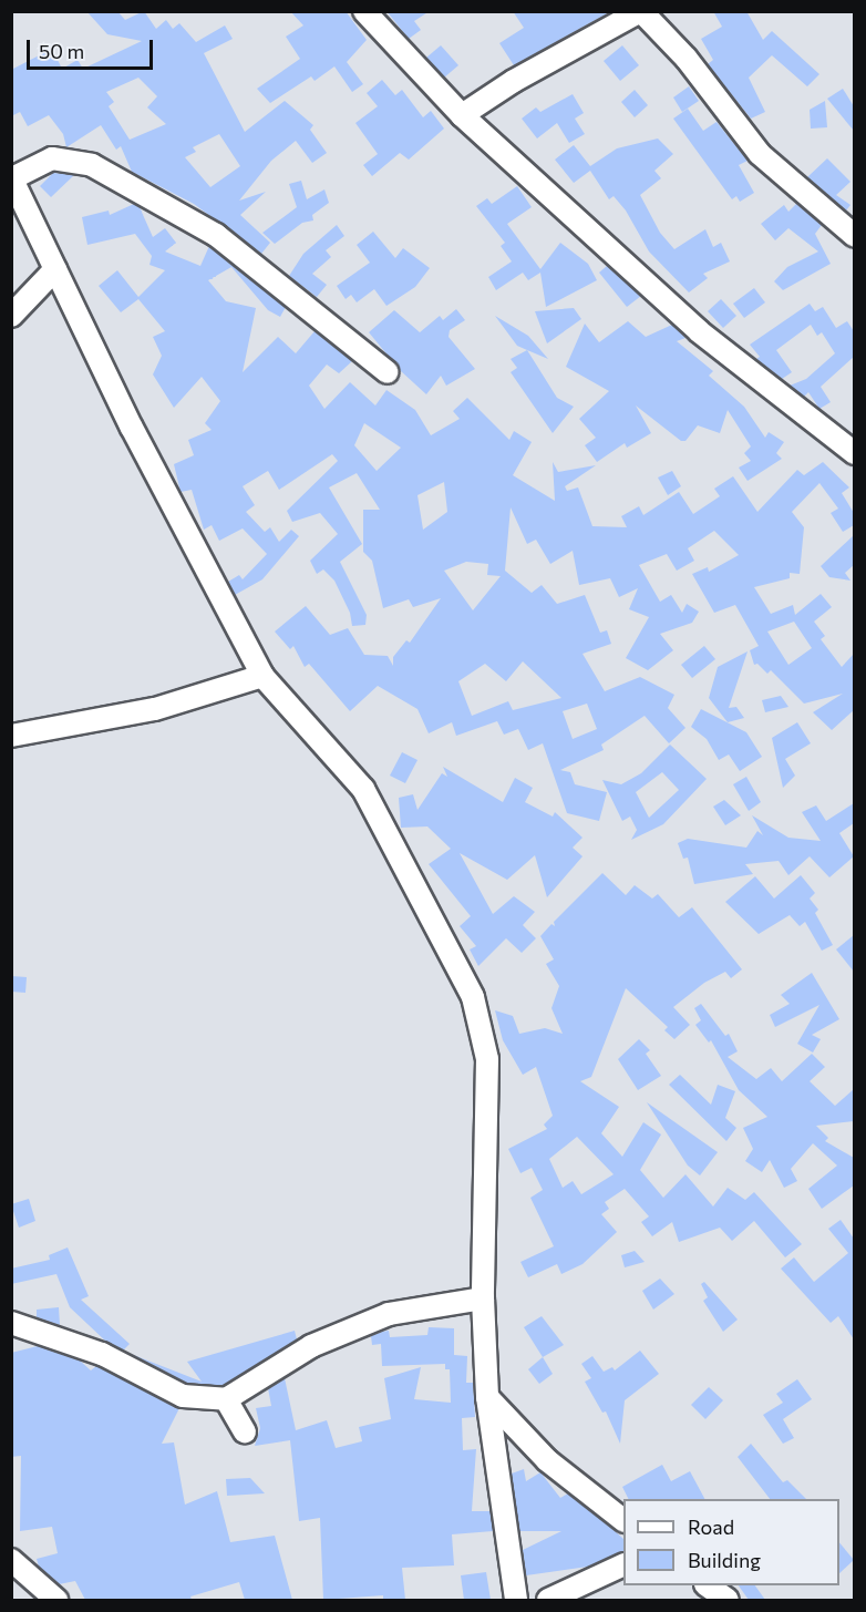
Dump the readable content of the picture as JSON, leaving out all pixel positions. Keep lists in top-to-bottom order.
{
  "legend": ["Road", "Building"],
  "scale_bar": "50 m"
}
